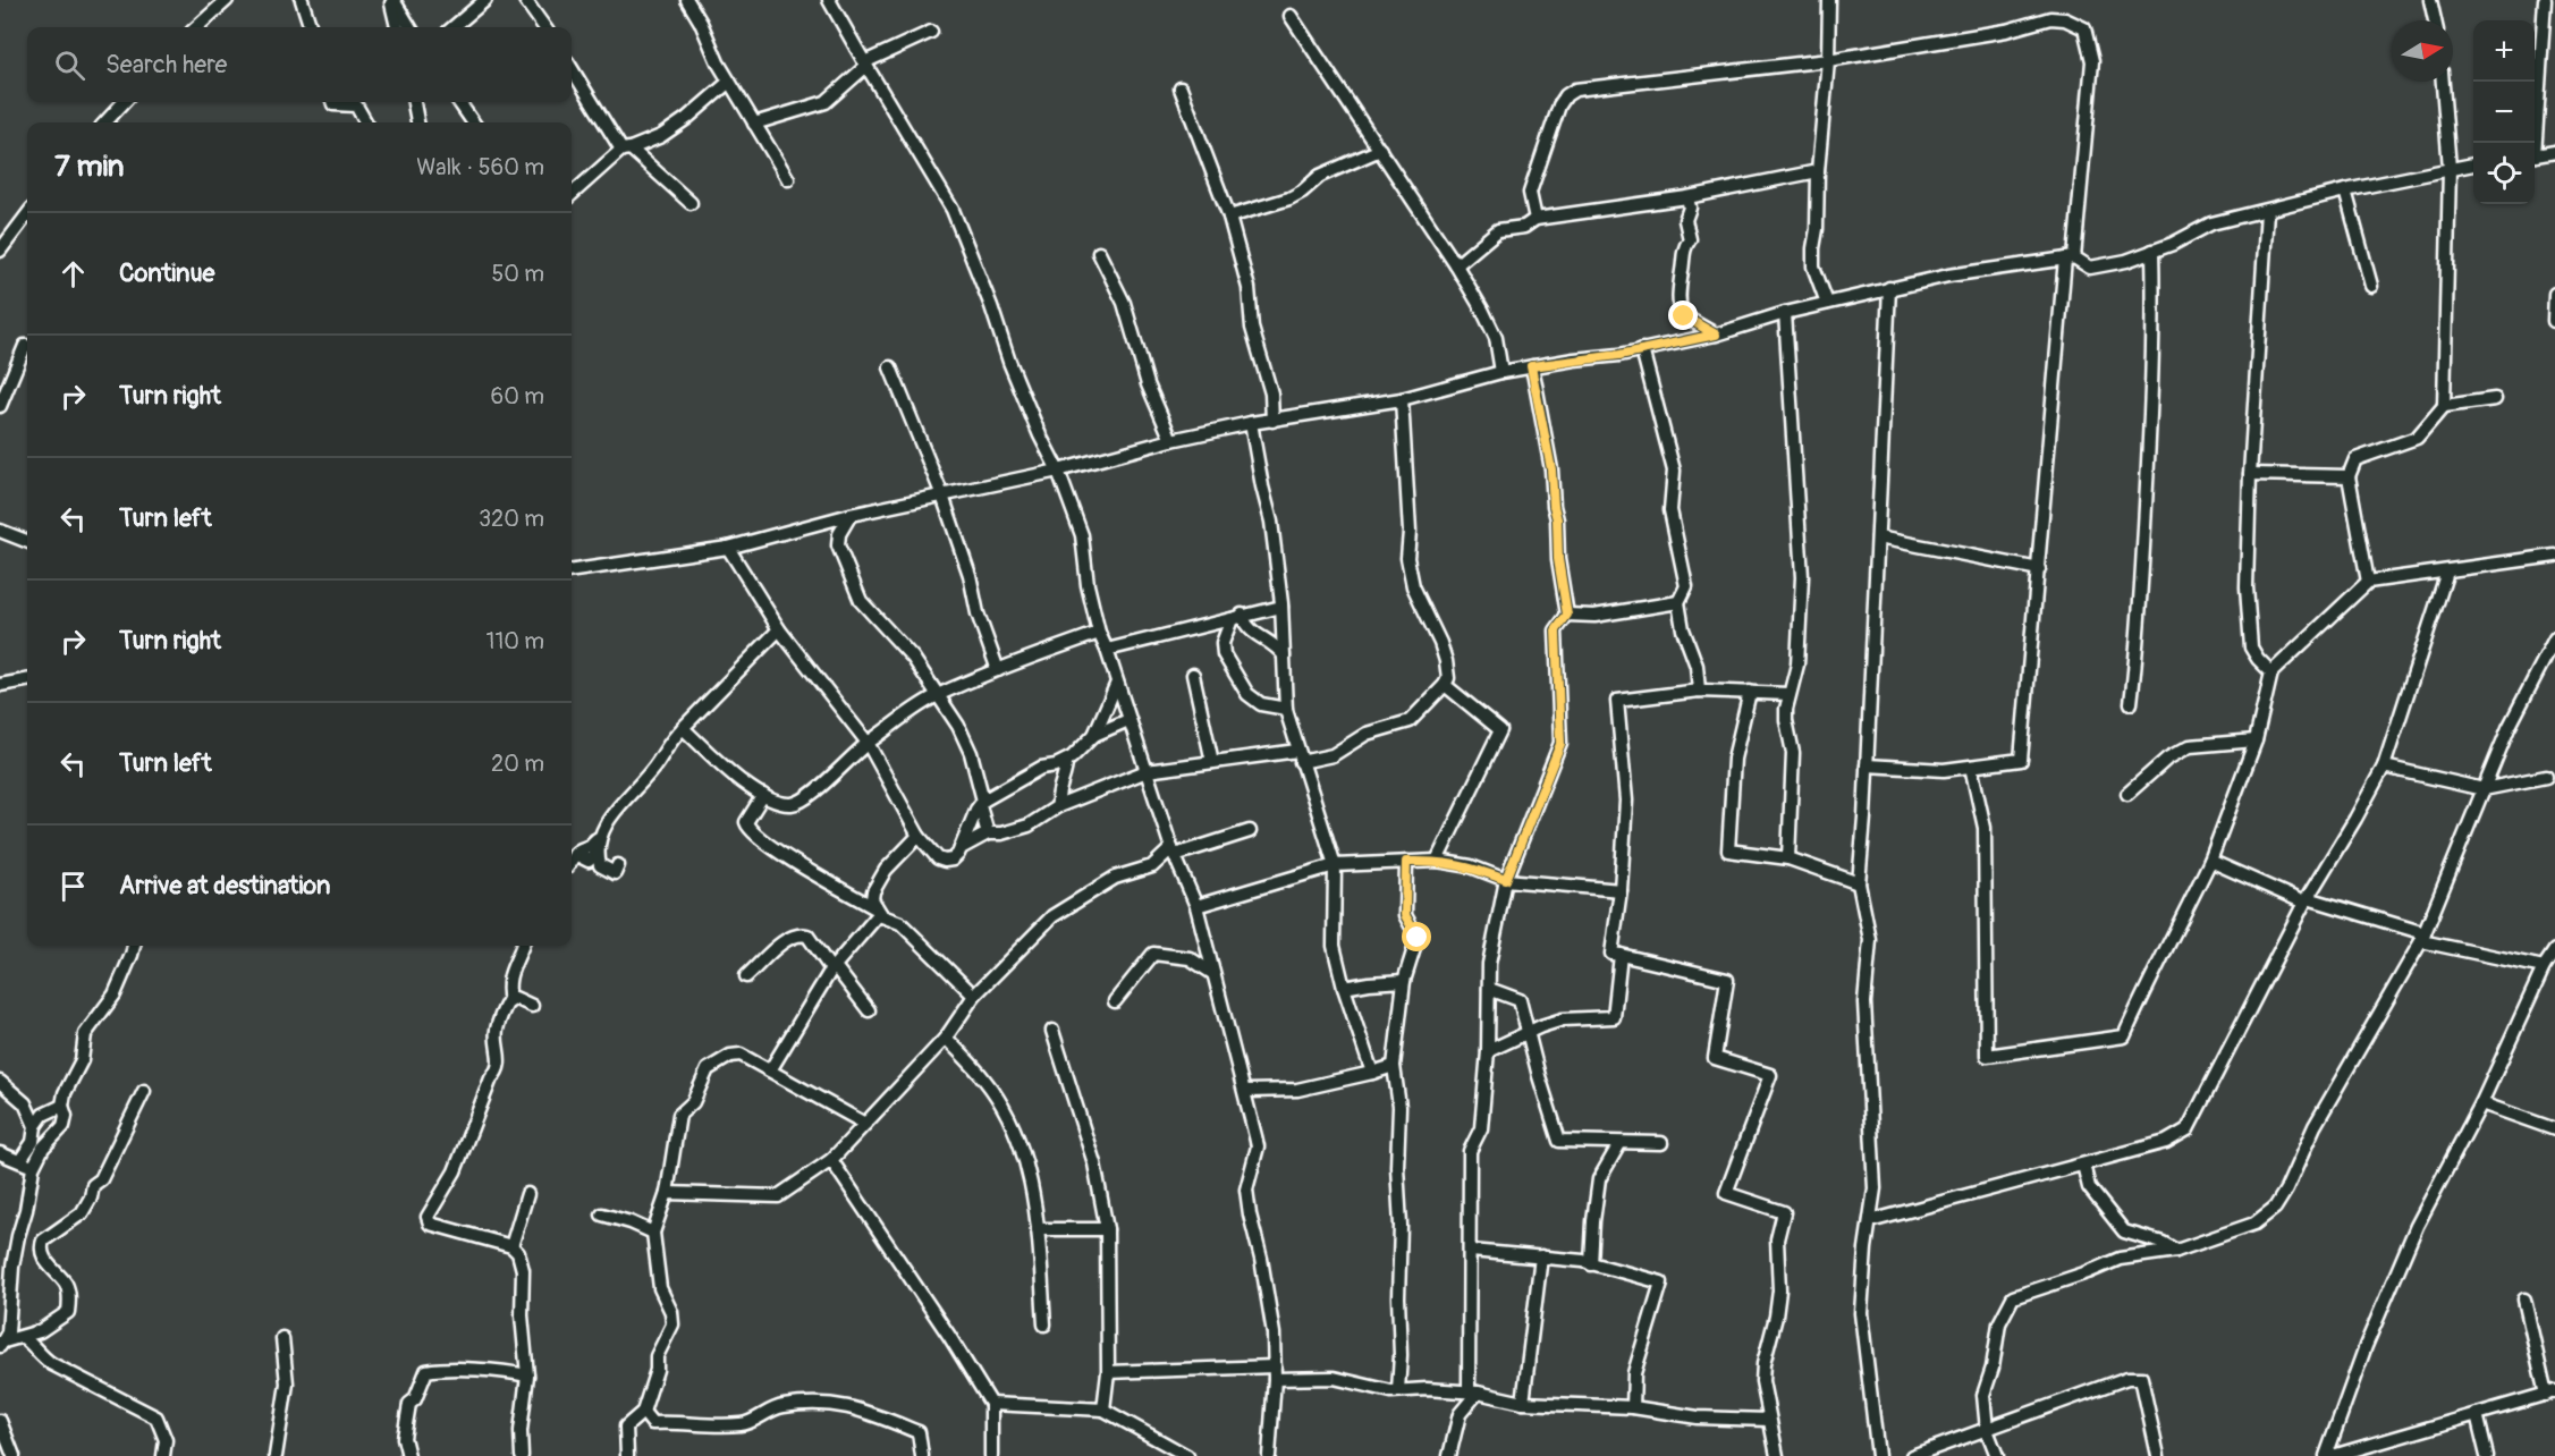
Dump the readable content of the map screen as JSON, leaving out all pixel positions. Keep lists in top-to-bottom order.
{
  "north": "right",
  "page": {
    "map_buttons": ["+", "−"],
    "search": "Search here",
    "heading": ["7 min", "Walk · 560 m"],
    "list": [
      ["Continue", "50 m"],
      ["Turn right", "60 m"],
      ["Turn left", "320 m"],
      ["Turn right", "110 m"],
      ["Turn left", "20 m"],
      "Arrive at destination"
    ]
  }
}
